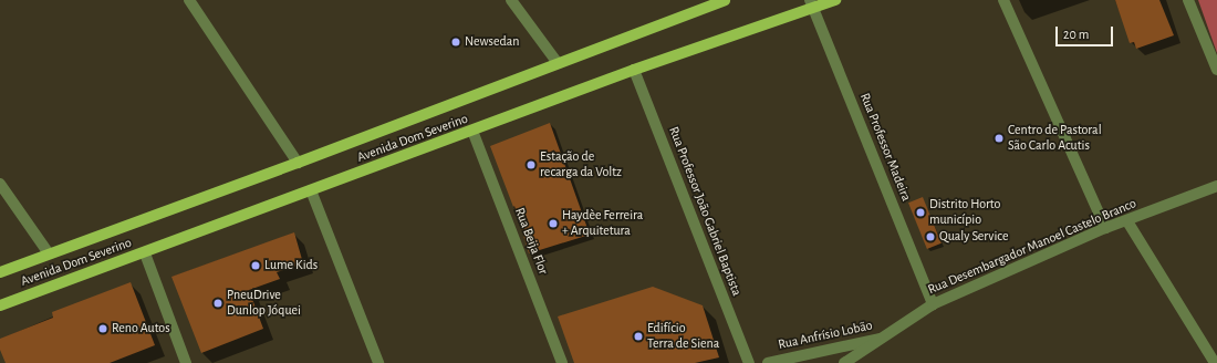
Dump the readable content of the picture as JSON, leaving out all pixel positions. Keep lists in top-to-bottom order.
{
  "streets": {
    "main road": ["Avenida Dom Severino"],
    "street": [
      "Rua Professor Madeira",
      "Rua Professor João Gabriel Baptista",
      "Rua Beija Flor",
      "Rua Desembargador Manoel Castelo Branco",
      "Rua Anfrísio Lobão"
    ]
  },
  "crossings": [
    ["Avenida Dom Severino", "Rua Professor Madeira"],
    ["Avenida Dom Severino", "Rua Professor João Gabriel Baptista"],
    ["Avenida Dom Severino", "Rua Beija Flor"],
    ["Rua Professor Madeira", "Rua Desembargador Manoel Castelo Branco"],
    ["Rua Desembargador Manoel Castelo Branco", "Rua Anfrísio Lobão"]
  ],
  "places": [
    "Newsedan",
    "Centro de Pastoral São Carlo Acutis",
    "Estação de recarga da Voltz",
    "Distrito Horto município",
    "Haydèe Ferreira + Arquitetura",
    "Qualy Service",
    "Lume Kids",
    "PneuDrive Dunlop Jóquei",
    "Reno Autos",
    "Edifício Terra de Siena"
  ],
  "scale_bar": "20 m"
}
